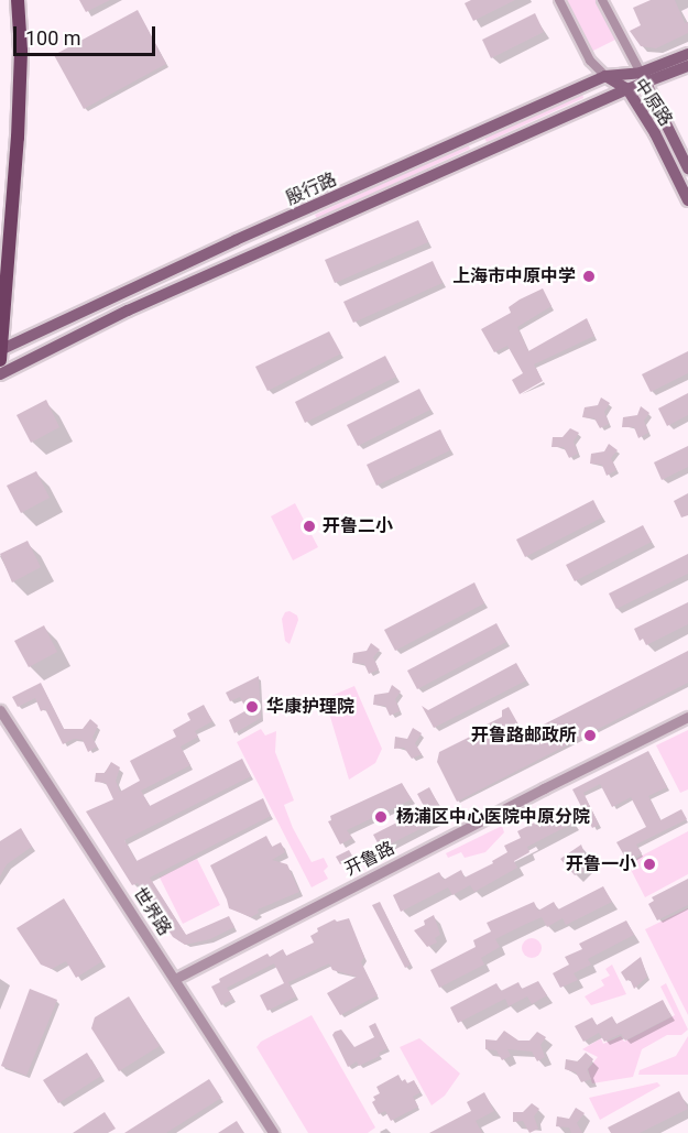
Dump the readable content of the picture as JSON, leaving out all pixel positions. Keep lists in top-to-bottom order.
{
  "streets": {
    "main road": ["中原路", "殷行路"],
    "street": ["开鲁路", "世界路"]
  },
  "crossings": [
    ["中原路", "殷行路"],
    ["开鲁路", "世界路"]
  ],
  "places": [
    "上海市中原中学",
    "开鲁二小",
    "华康护理院",
    "开鲁路邮政所",
    "杨浦区中心医院中原分院",
    "开鲁一小"
  ],
  "scale_bar": "100 m"
}
